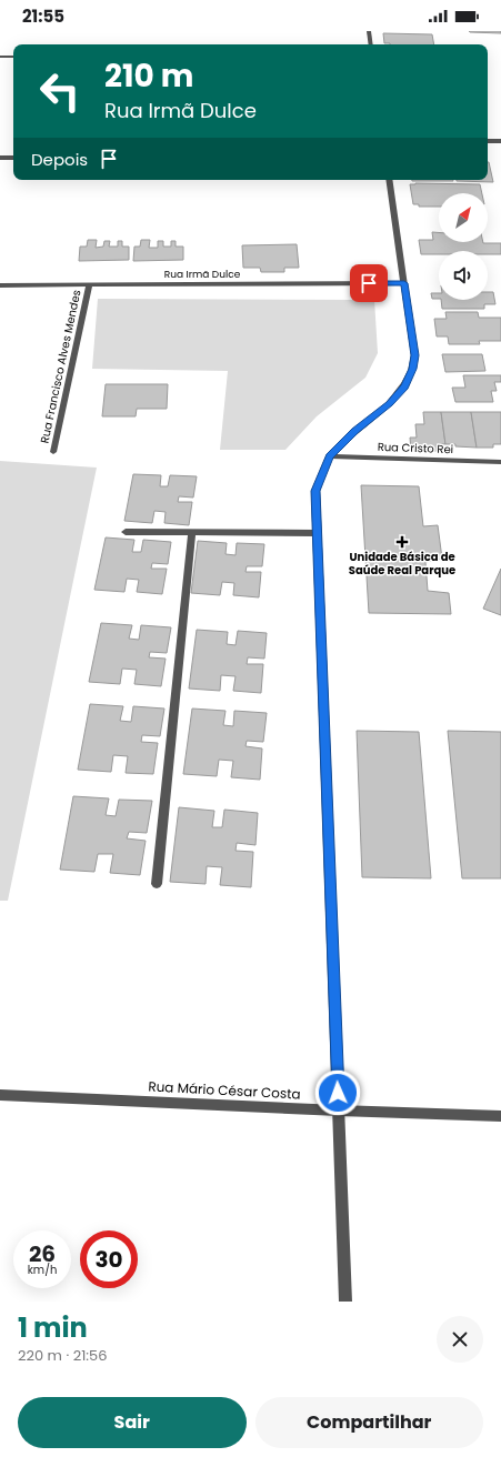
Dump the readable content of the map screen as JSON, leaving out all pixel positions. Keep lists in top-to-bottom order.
{
  "streets": {
    "street": [
      "Rua Irmã Dulce",
      "Rua Francisco Alves Mendes",
      "Rua Cristo Rei",
      "Rua Mário César Costa"
    ]
  },
  "crossings": [
    ["Rua Irmã Dulce", "Rua Francisco Alves Mendes"]
  ],
  "places": {
    "health": ["Unidade Básica de Saúde Real Parque"]
  },
  "north": "top right",
  "page": {
    "status": "21:55",
    "turn": ["210 m", "Rua Irmã Dulce"],
    "then": "Depois",
    "speed": "26 km/h",
    "limit": "30",
    "heading": ["1 min", "220 m · 21:56"],
    "buttons": ["Sair", "Compartilhar"]
  }
}
